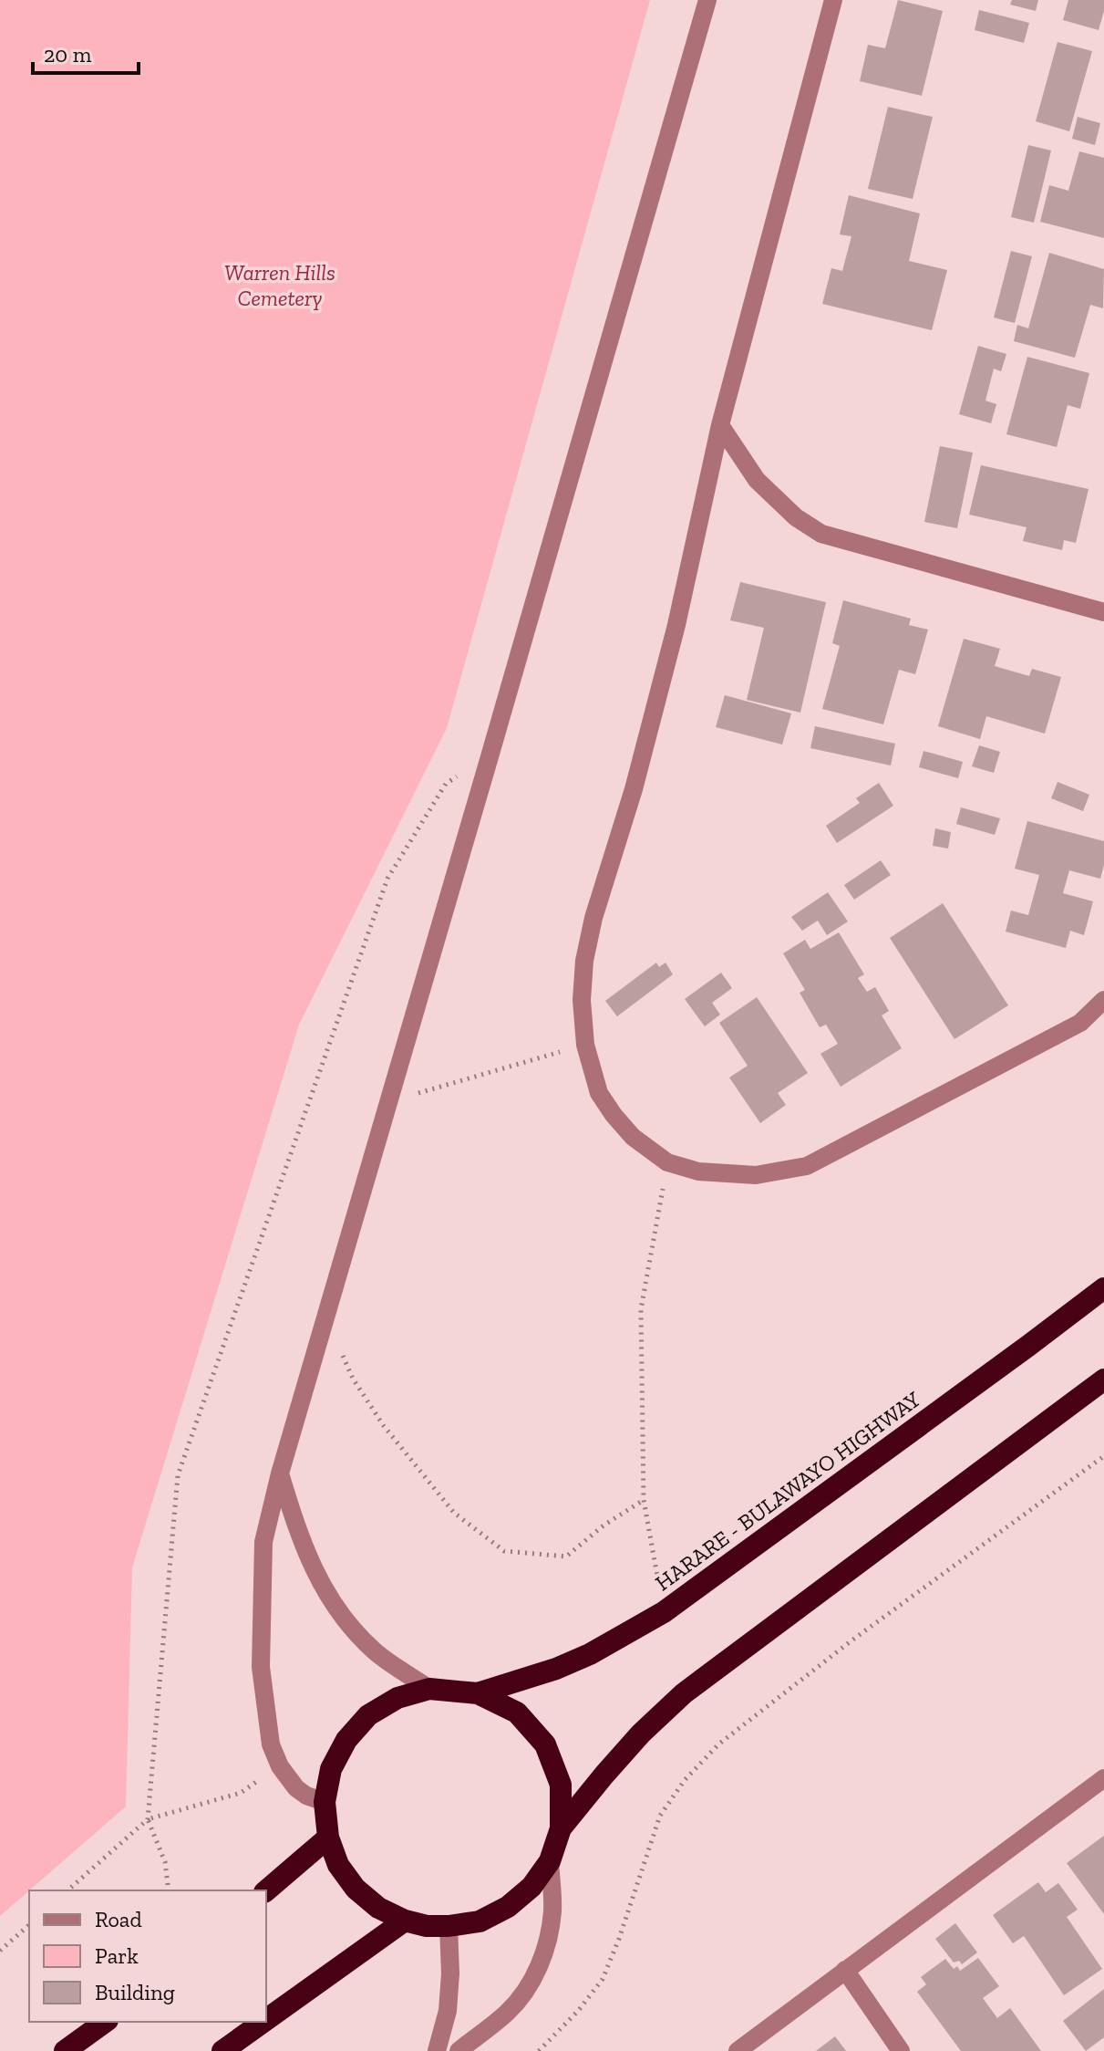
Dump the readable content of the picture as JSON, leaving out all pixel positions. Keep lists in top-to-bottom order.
{
  "streets": {
    "highway": ["HARARE - BULAWAYO HIGHWAY"]
  },
  "parks": ["Warren Hills Cemetery"],
  "legend": ["Road", "Park", "Building"],
  "scale_bar": "20 m"
}
